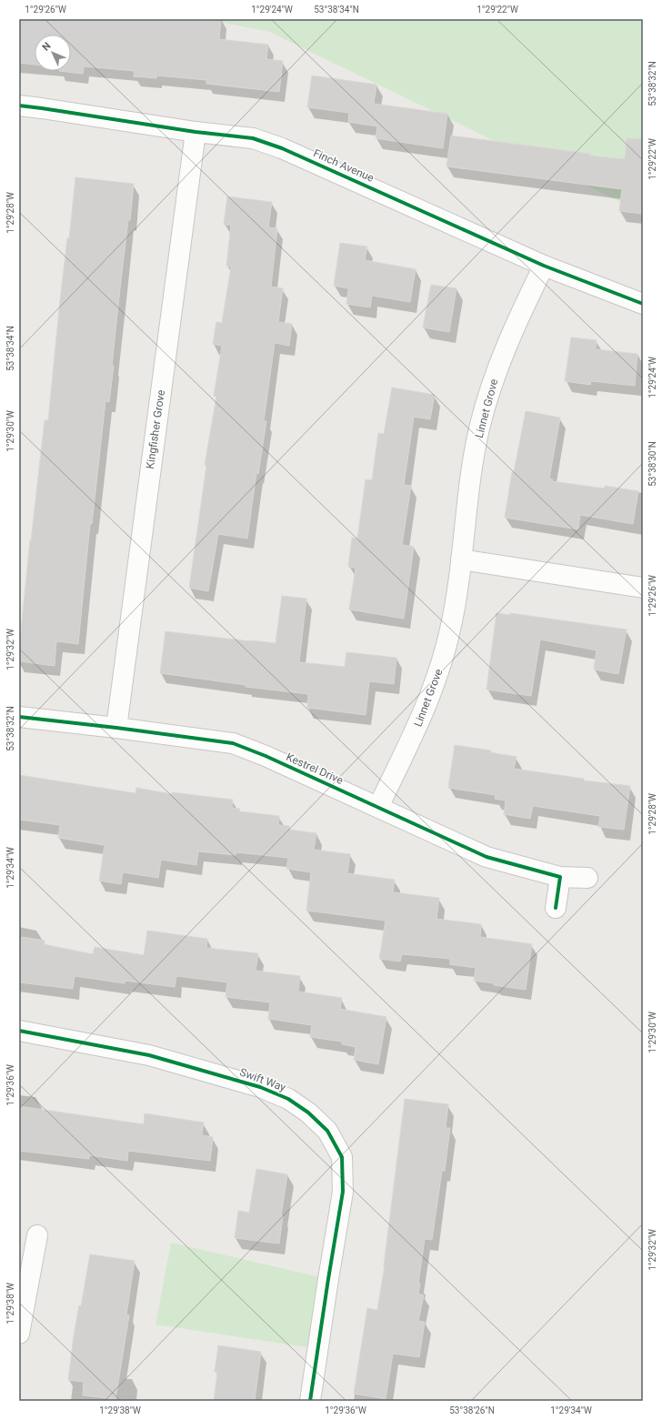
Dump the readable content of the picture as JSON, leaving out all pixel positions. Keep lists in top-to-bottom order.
{
  "streets": {
    "street": [
      "Finch Avenue",
      "Linnet Grove",
      "Kingfisher Grove",
      "Kestrel Drive",
      "Swift Way"
    ]
  },
  "crossings": [
    ["Finch Avenue", "Linnet Grove"],
    ["Finch Avenue", "Kingfisher Grove"],
    ["Linnet Grove", "Kestrel Drive"],
    ["Kingfisher Grove", "Kestrel Drive"]
  ],
  "north": "top left",
  "coordinates": [
    "1°29'26\"W",
    "1°29'24\"W",
    "53°38'34\"N",
    "1°29'22\"W",
    "53°38'32\"N",
    "1°29'28\"W",
    "1°29'30\"W",
    "53°38'30\"N",
    "1°29'32\"W",
    "1°29'34\"W",
    "1°29'36\"W",
    "1°29'38\"W",
    "53°38'26\"N"
  ]
}
